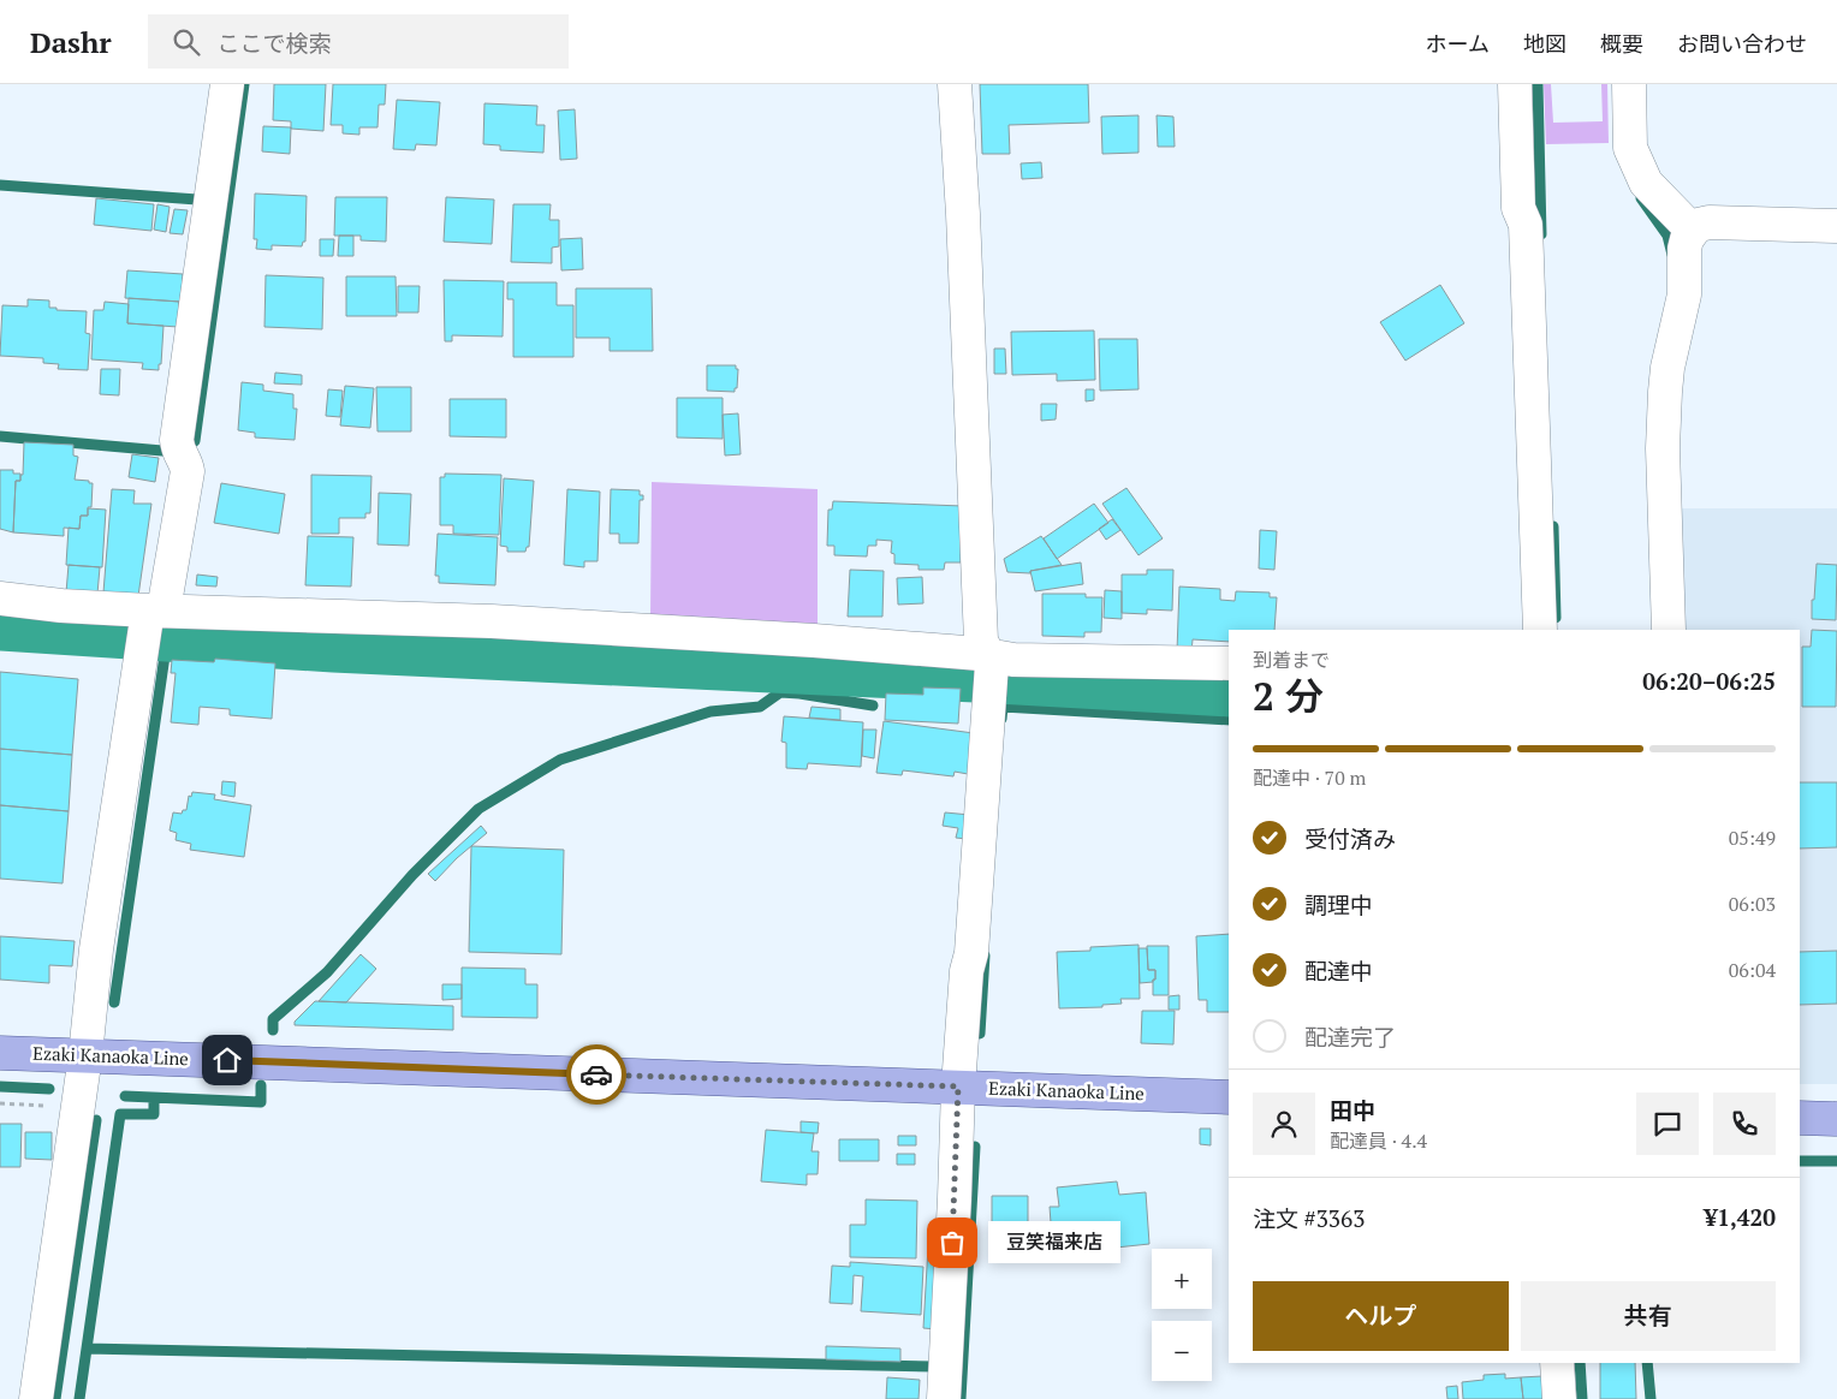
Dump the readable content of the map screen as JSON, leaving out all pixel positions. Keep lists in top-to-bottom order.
{
  "streets": {
    "main road": ["Ezaki Kanaoka Line"]
  },
  "places": ["豆笑福来店"],
  "page": {
    "header": "Dashr",
    "search": "ここで検索",
    "nav": [
      "ホーム",
      "地図",
      "概要",
      "お問い合わせ"
    ],
    "heading": ["2 分", "到着まで", "06:20–06:25"],
    "panel": [
      "田中",
      "配達員 · 4.4",
      "注文 #3363",
      "¥1,420"
    ],
    "bar": "配達中 · 70 m",
    "list": [
      ["受付済み", "05:49"],
      ["調理中", "06:03"],
      ["配達中", "06:04"],
      "配達完了"
    ],
    "bubble": "豆笑福来店",
    "map_buttons": ["+", "−"],
    "buttons": ["ヘルプ", "共有"]
  }
}
